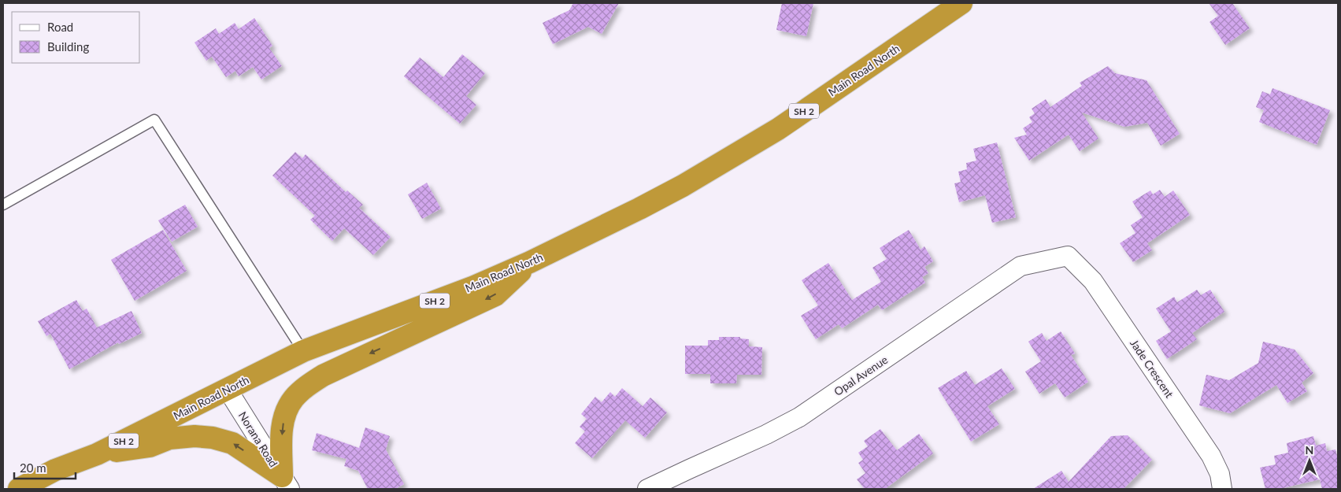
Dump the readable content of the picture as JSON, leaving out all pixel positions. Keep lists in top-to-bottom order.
{
  "streets": {
    "highway": ["Main Road North", "SH 2"],
    "street": ["Jade Crescent", "Opal Avenue", "Norana Road"]
  },
  "crossings": [
    ["Main Road North", "Norana Road"],
    ["Jade Crescent", "Opal Avenue"]
  ],
  "legend": ["Road", "Building"],
  "scale_bar": "20 m",
  "north": "top"
}
